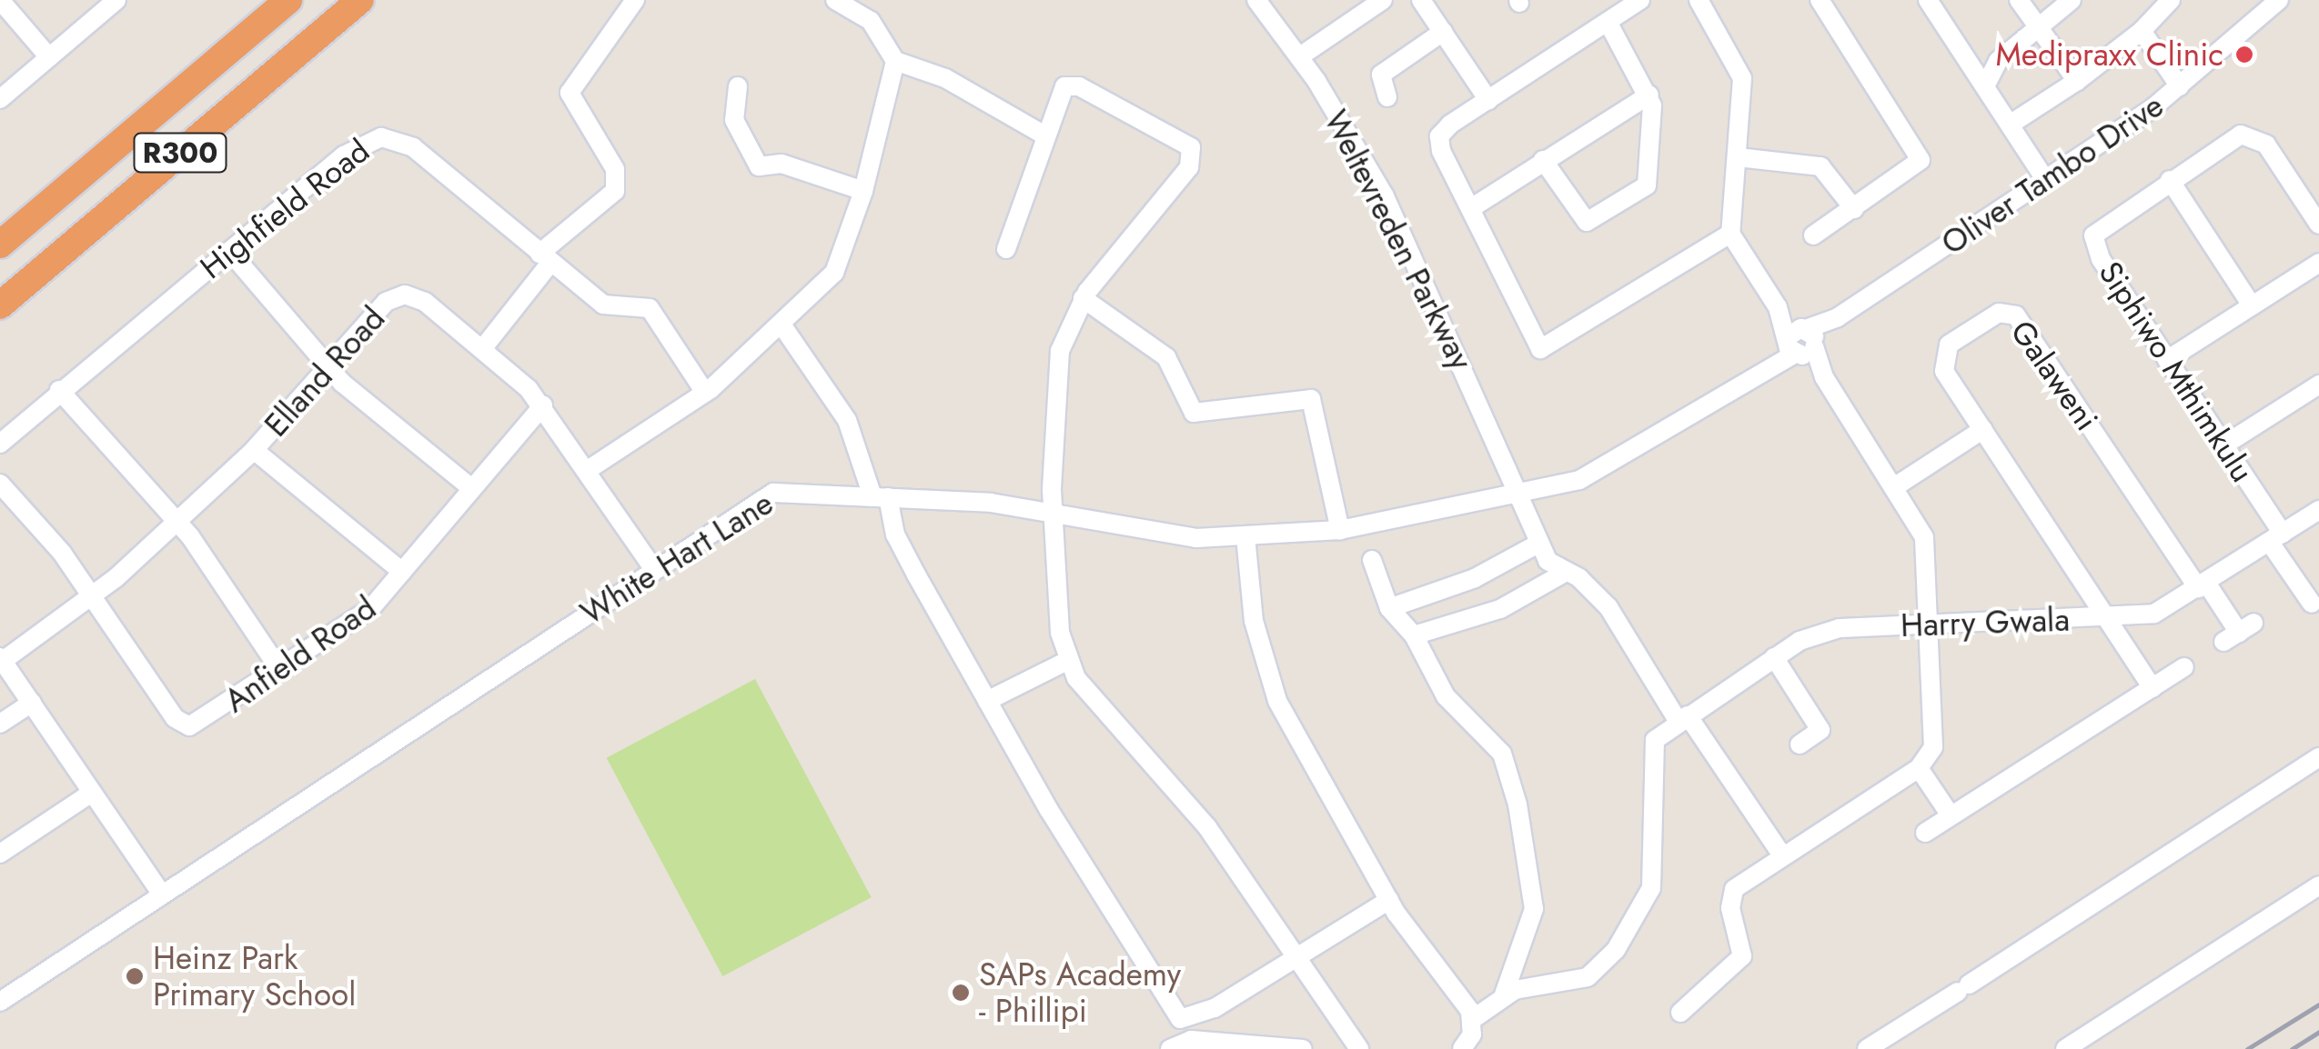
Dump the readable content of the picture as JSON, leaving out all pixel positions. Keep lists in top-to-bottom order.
{
  "streets": {
    "highway": ["R300"],
    "street": [
      "Oliver Tambo Drive",
      "Highfield Road",
      "Weltevreden Parkway",
      "Elland Road",
      "Siphiwo Mthimkulu",
      "Galaweni",
      "White Hart Lane",
      "Harry Gwala",
      "Anfield Road"
    ]
  },
  "crossings": [
    ["Oliver Tambo Drive", "Weltevreden Parkway"],
    ["Oliver Tambo Drive", "White Hart Lane"],
    ["Weltevreden Parkway", "White Hart Lane"],
    ["Weltevreden Parkway", "Harry Gwala"],
    ["Elland Road", "White Hart Lane"],
    ["Elland Road", "Anfield Road"],
    ["Siphiwo Mthimkulu", "Harry Gwala"],
    ["Galaweni", "Harry Gwala"]
  ],
  "places": ["Medipraxx Clinic", "Heinz Park Primary School", "SAPs Academy - Phillipi"]
}
